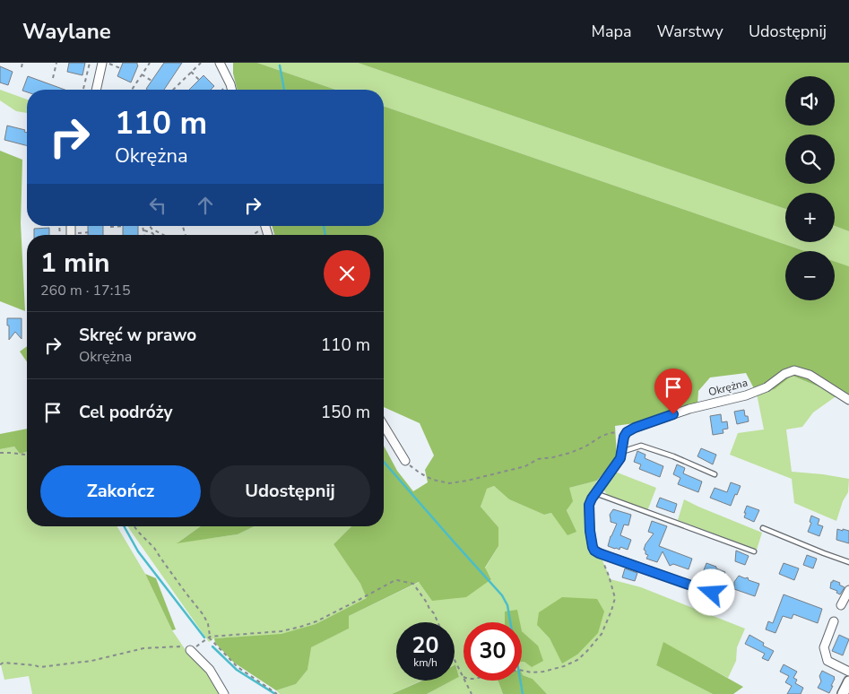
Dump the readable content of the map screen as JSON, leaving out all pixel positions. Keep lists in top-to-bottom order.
{
  "streets": {
    "street": ["Okrężna"]
  },
  "page": {
    "header": "Waylane",
    "nav": ["Mapa", "Warstwy", "Udostępnij"],
    "map_buttons": ["+", "−"],
    "turn": ["110 m", "Okrężna"],
    "heading": ["1 min", "260 m · 17:15"],
    "list": [
      {
        "name": "Skręć w prawo",
        "note": "Okrężna",
        "value": "110 m"
      },
      {
        "name": "Cel podróży",
        "value": "150 m"
      }
    ],
    "buttons": ["Zakończ", "Udostępnij"],
    "speed": "20 km/h",
    "limit": "30"
  }
}
